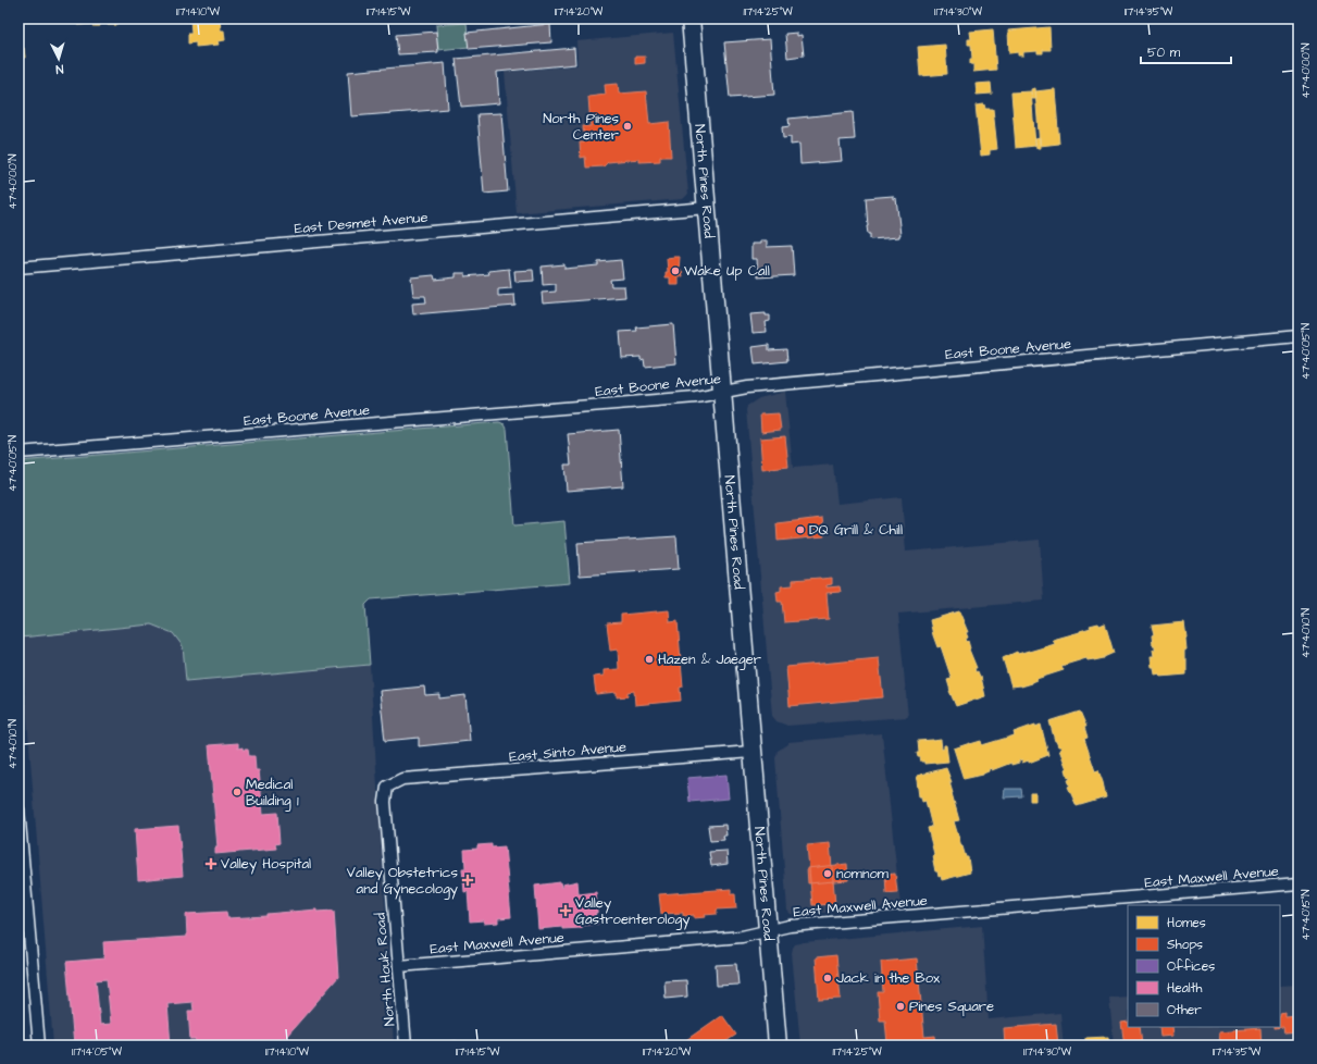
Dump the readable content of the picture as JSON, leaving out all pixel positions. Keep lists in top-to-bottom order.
{
  "streets": {
    "main road": ["North Pines Road"],
    "street": [
      "East Desmet Avenue",
      "East Boone Avenue",
      "East Sinto Avenue",
      "East Maxwell Avenue",
      "North Houk Road"
    ]
  },
  "crossings": [
    ["North Pines Road", "East Desmet Avenue"],
    ["North Pines Road", "East Boone Avenue"],
    ["North Pines Road", "East Sinto Avenue"],
    ["North Pines Road", "East Maxwell Avenue"],
    ["East Sinto Avenue", "North Houk Road"],
    ["East Maxwell Avenue", "North Houk Road"]
  ],
  "places": {
    "other": [
      "North Pines Center",
      "Wake Up Call",
      "DQ Grill & Chill",
      "Hazen & Jaeger",
      "Medical Building 1",
      "nomnom",
      "Jack in the Box",
      "Pines Square"
    ],
    "health": ["Valley Hospital", "Valley Obstetrics and Gynecology", "Valley Gastroenterology"]
  },
  "legend": [
    "Homes",
    "Shops",
    "Offices",
    "Health",
    "Other"
  ],
  "scale_bar": "50 m",
  "north": "bottom",
  "coordinates": [
    "117°14'10\"W",
    "117°14'15\"W",
    "117°14'20\"W",
    "117°14'25\"W",
    "117°14'30\"W",
    "117°14'35\"W",
    "47°40'00\"N",
    "47°40'05\"N",
    "47°40'10\"N",
    "47°40'15\"N",
    "117°14'05\"W"
  ]
}
